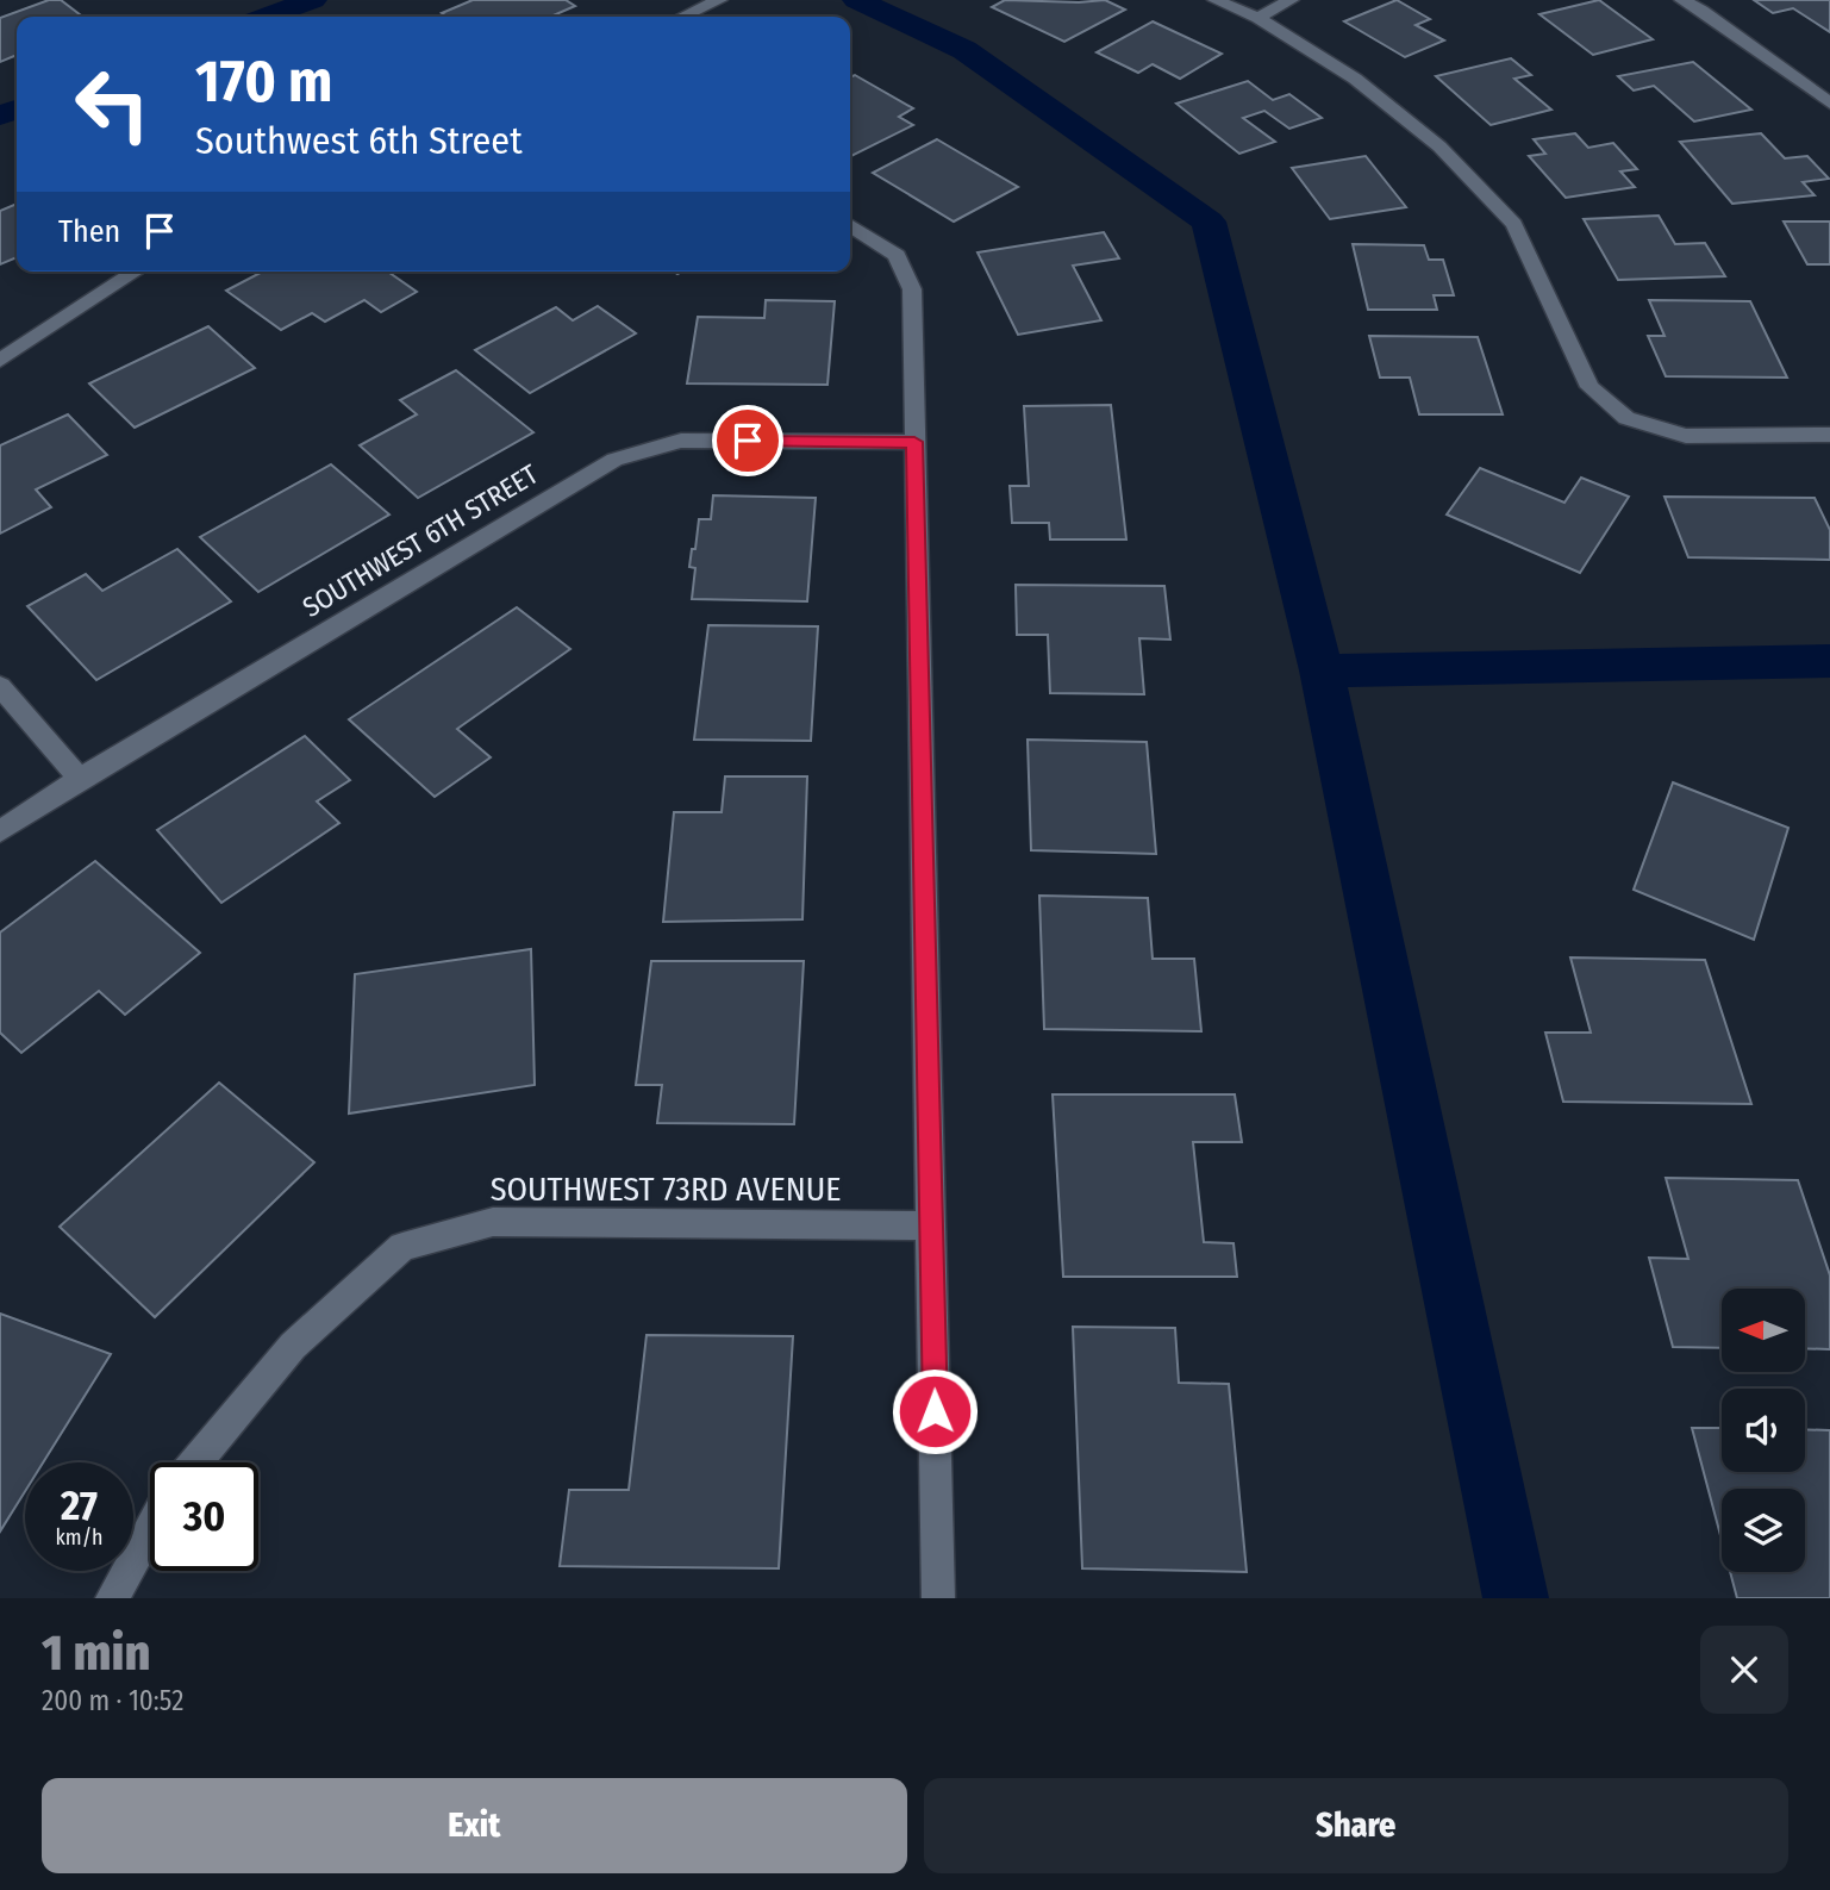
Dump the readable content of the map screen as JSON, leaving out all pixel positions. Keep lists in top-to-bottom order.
{
  "streets": {
    "street": ["SOUTHWEST 6TH STREET", "SOUTHWEST 73RD AVENUE"]
  },
  "north": "left",
  "page": {
    "turn": ["170 m", "Southwest 6th Street"],
    "then": "Then",
    "speed": "27 km/h",
    "limit": "30",
    "heading": ["1 min", "200 m · 10:52"],
    "buttons": ["Exit", "Share"]
  }
}
